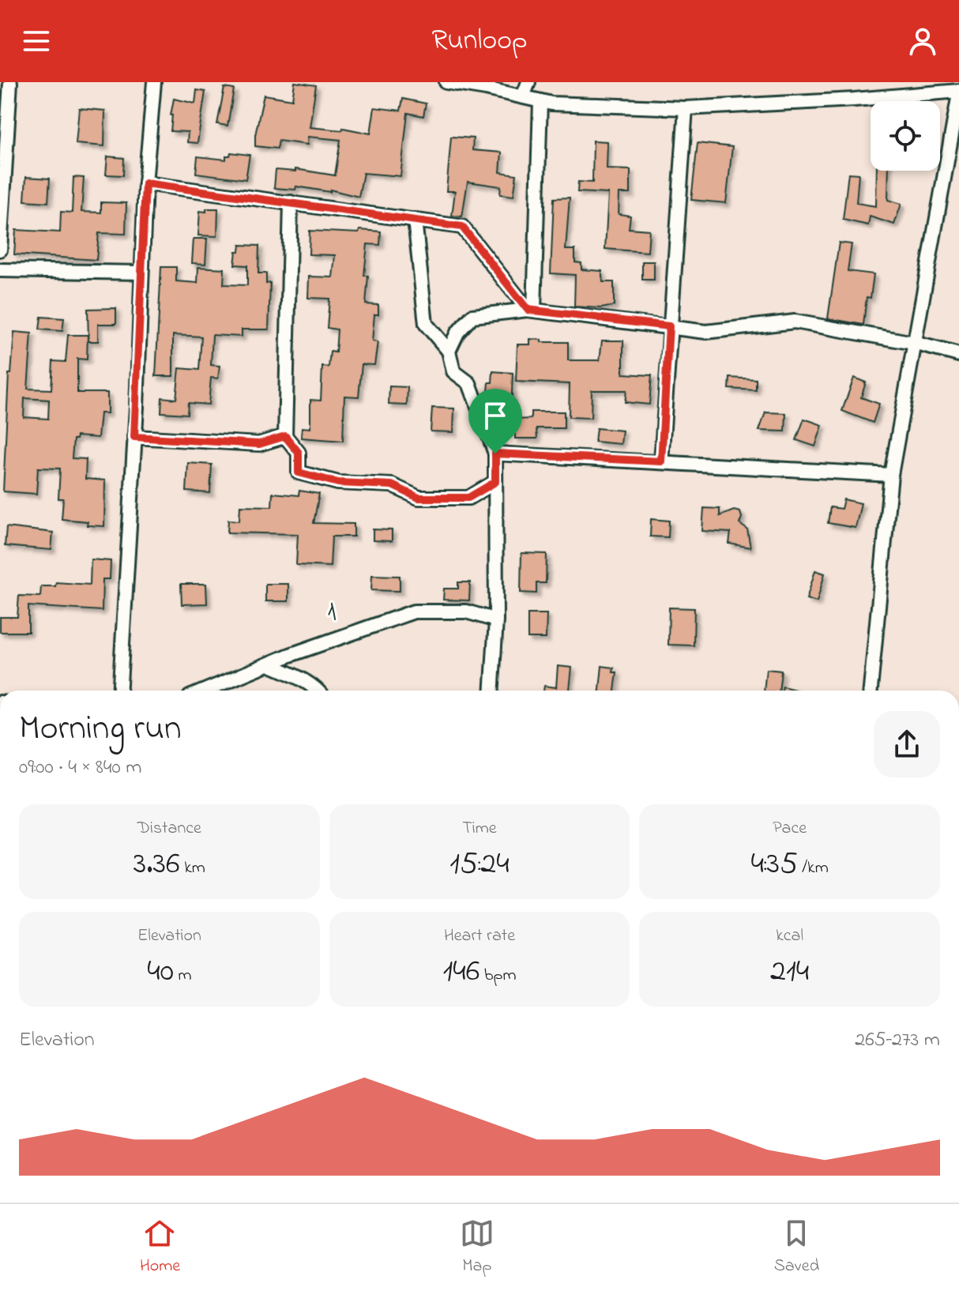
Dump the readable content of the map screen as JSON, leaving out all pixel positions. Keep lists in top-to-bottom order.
{
  "streets": {
    "street": ["1"]
  },
  "page": {
    "header": "Runloop",
    "heading": ["Morning run", "09:00 · 4 × 840 m"],
    "stats": [
      ["Distance", "3.36 km"],
      ["Time", "15:24"],
      ["Pace", "4:35 /km"],
      ["Elevation", "40 m"],
      ["Heart rate", "146 bpm"],
      ["kcal", "214"]
    ],
    "chart": ["Elevation", "265–273 m"],
    "tabs": ["Home", "Map", "Saved"]
  }
}
